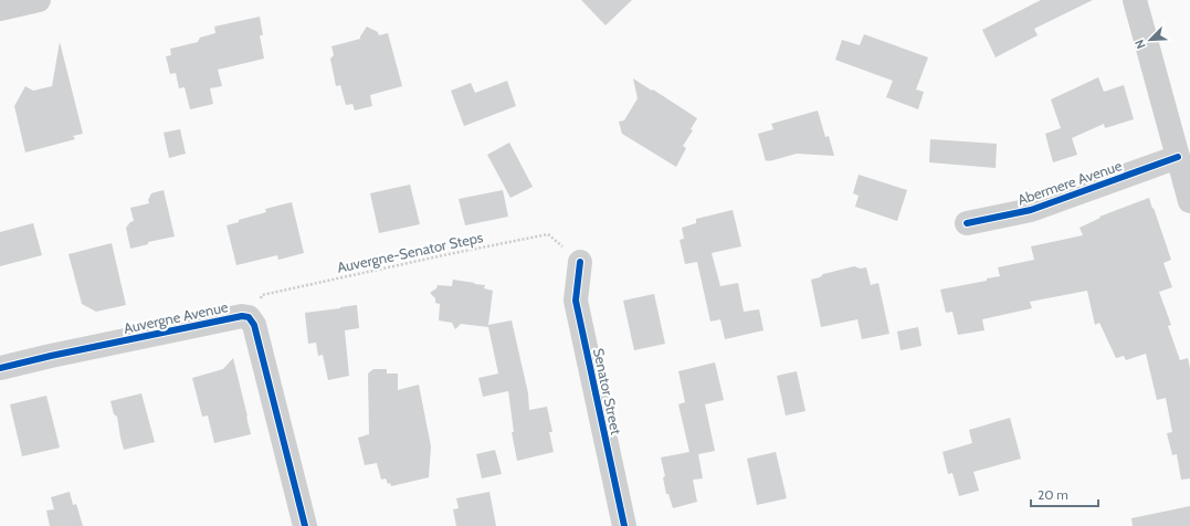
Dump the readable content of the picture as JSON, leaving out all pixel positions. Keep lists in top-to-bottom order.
{
  "streets": {
    "street": ["Abermere Avenue", "Auvergne Avenue", "Senator Street"],
    "path": ["Auvergne-Senator Steps"]
  },
  "crossings": [
    ["Auvergne-Senator Steps", "Auvergne Avenue"],
    ["Auvergne-Senator Steps", "Senator Street"]
  ],
  "scale_bar": "20 m",
  "north": "bottom left"
}
